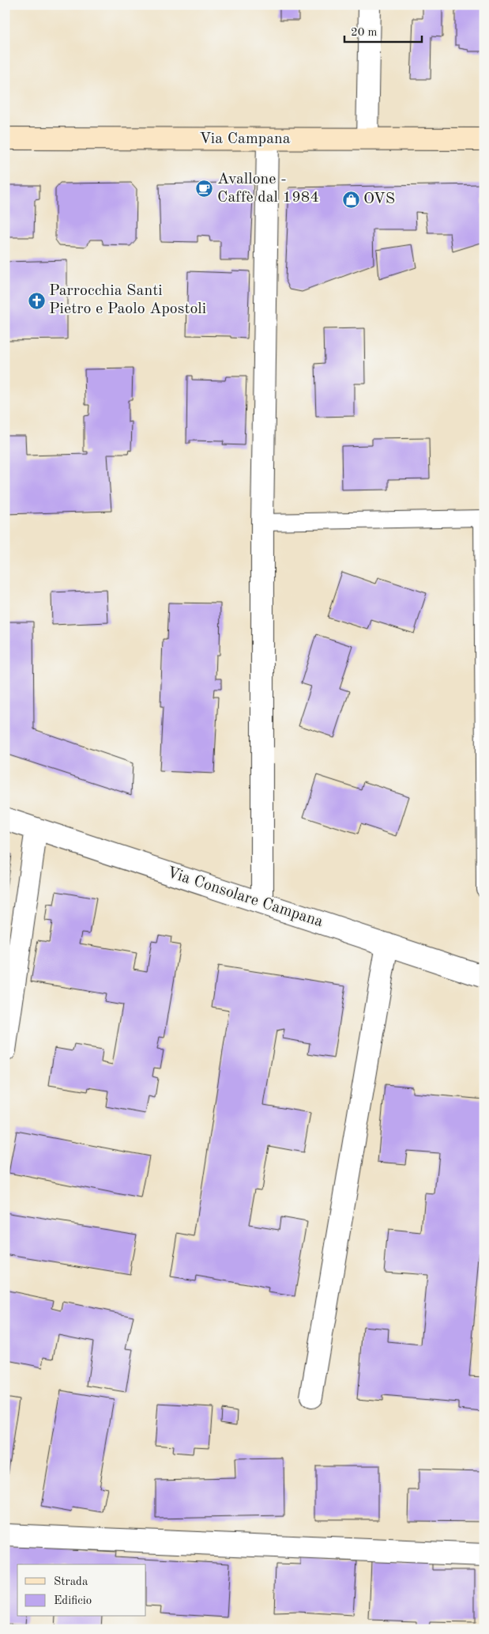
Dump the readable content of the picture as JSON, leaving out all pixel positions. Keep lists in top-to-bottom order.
{
  "streets": {
    "main road": ["Via Campana"],
    "street": ["Via Consolare Campana"]
  },
  "places": {
    "cafe": ["Avallone - Caffè dal 1984"],
    "shop": ["OVS"],
    "church": ["Parrocchia Santi Pietro e Paolo Apostoli"]
  },
  "legend": ["Strada", "Edificio"],
  "scale_bar": "20 m"
}
